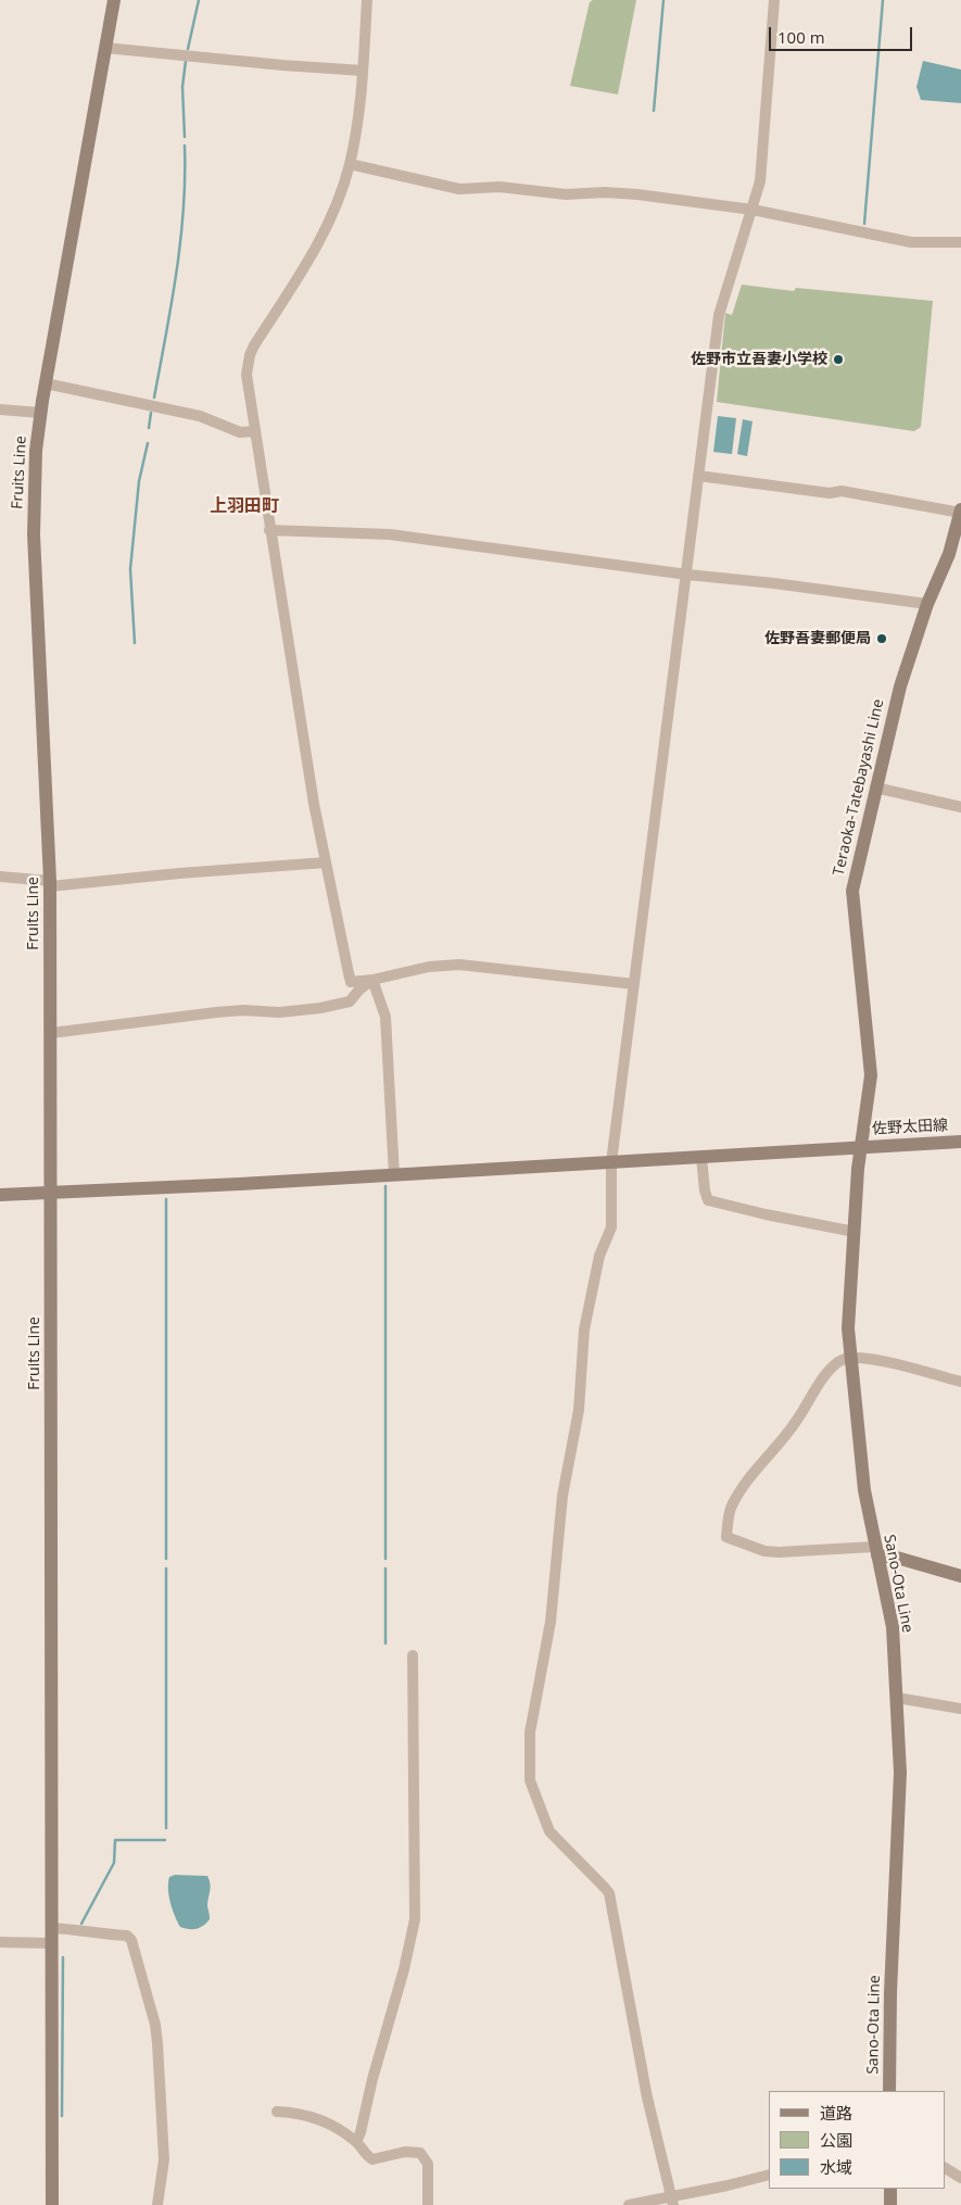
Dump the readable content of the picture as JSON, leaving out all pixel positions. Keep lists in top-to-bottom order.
{
  "streets": {
    "street": [
      "Fruits Line",
      "Teraoka-Tatebayashi Line",
      "佐野太田線",
      "Sano-Ota Line"
    ]
  },
  "crossings": [
    ["Fruits Line", "佐野太田線"],
    ["Teraoka-Tatebayashi Line", "佐野太田線"],
    ["Teraoka-Tatebayashi Line", "Sano-Ota Line"],
    ["佐野太田線", "Sano-Ota Line"]
  ],
  "districts": ["上羽田町"],
  "places": ["佐野市立吾妻小学校", "佐野吾妻郵便局"],
  "legend": ["道路", "公園", "水域"],
  "scale_bar": "100 m"
}
